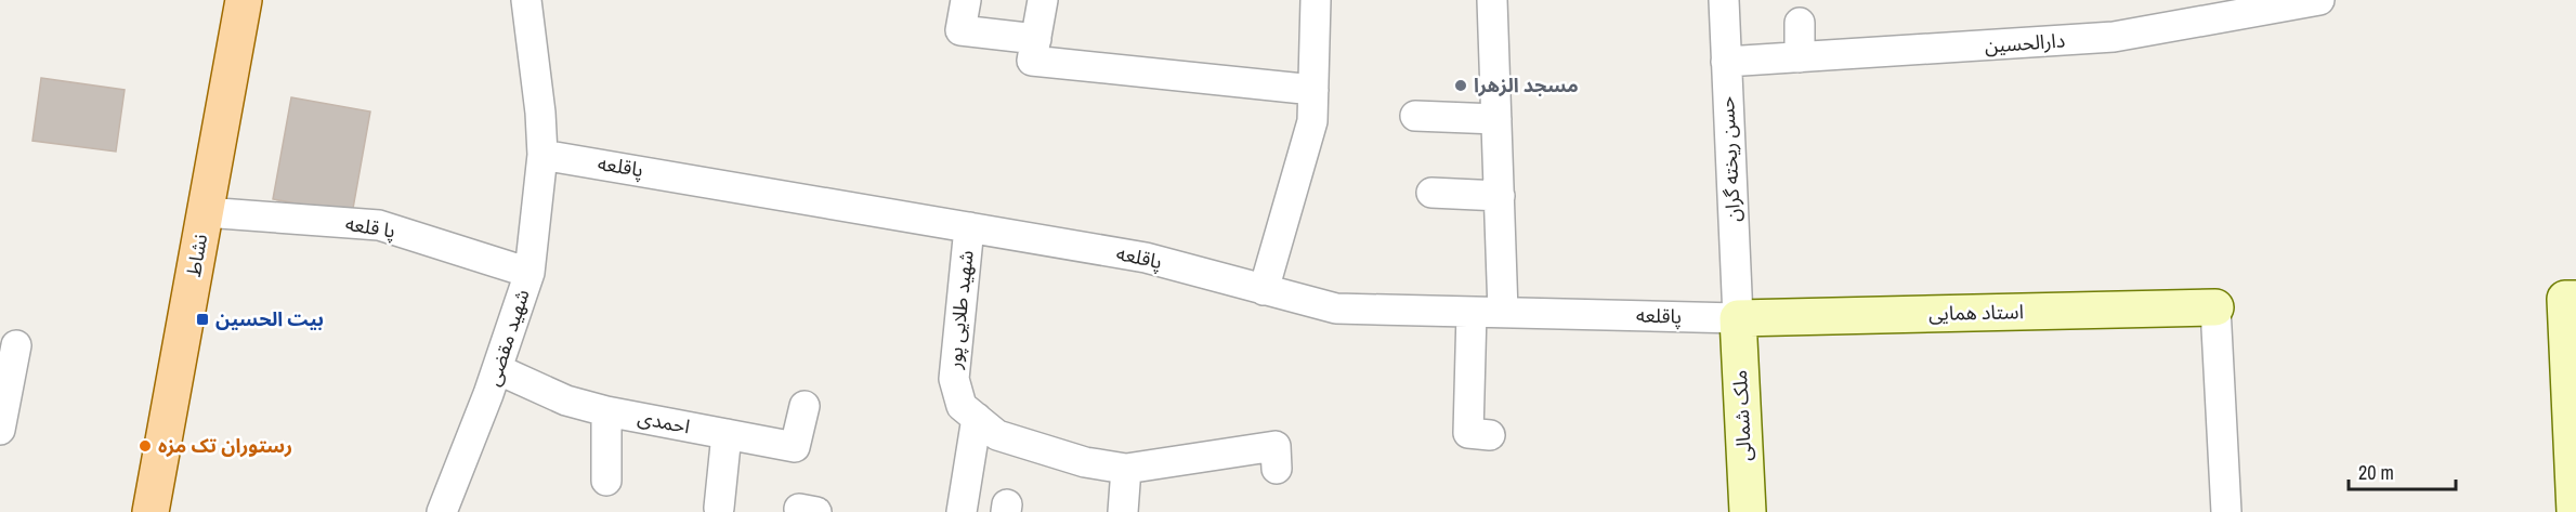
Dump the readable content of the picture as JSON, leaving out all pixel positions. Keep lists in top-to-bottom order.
{
  "streets": {
    "main road": ["نشاط"],
    "street": [
      "دارالحسین",
      "حسن ریخته گران",
      "پاقلعه",
      "پا قلعه",
      "شهید طلایی پور",
      "استاد همایی",
      "شهید مقضی",
      "ملک شمالی",
      "احمدی"
    ]
  },
  "crossings": [
    ["دارالحسین", "حسن ریخته گران"],
    ["حسن ریخته گران", "پاقلعه"],
    ["حسن ریخته گران", "استاد همایی"],
    ["حسن ریخته گران", "ملک شمالی"],
    ["پاقلعه", "شهید طلایی پور"],
    ["پاقلعه", "استاد همایی"],
    ["پاقلعه", "شهید مقضی"],
    ["پاقلعه", "ملک شمالی"],
    ["پا قلعه", "نشاط"],
    ["پا قلعه", "شهید مقضی"],
    ["استاد همایی", "ملک شمالی"],
    ["شهید مقضی", "احمدی"]
  ],
  "places": {
    "other": ["مسجد الزهرا", "رستوران تک مزه"],
    "transit": ["بیت الحسین"]
  },
  "scale_bar": "20 m"
}
